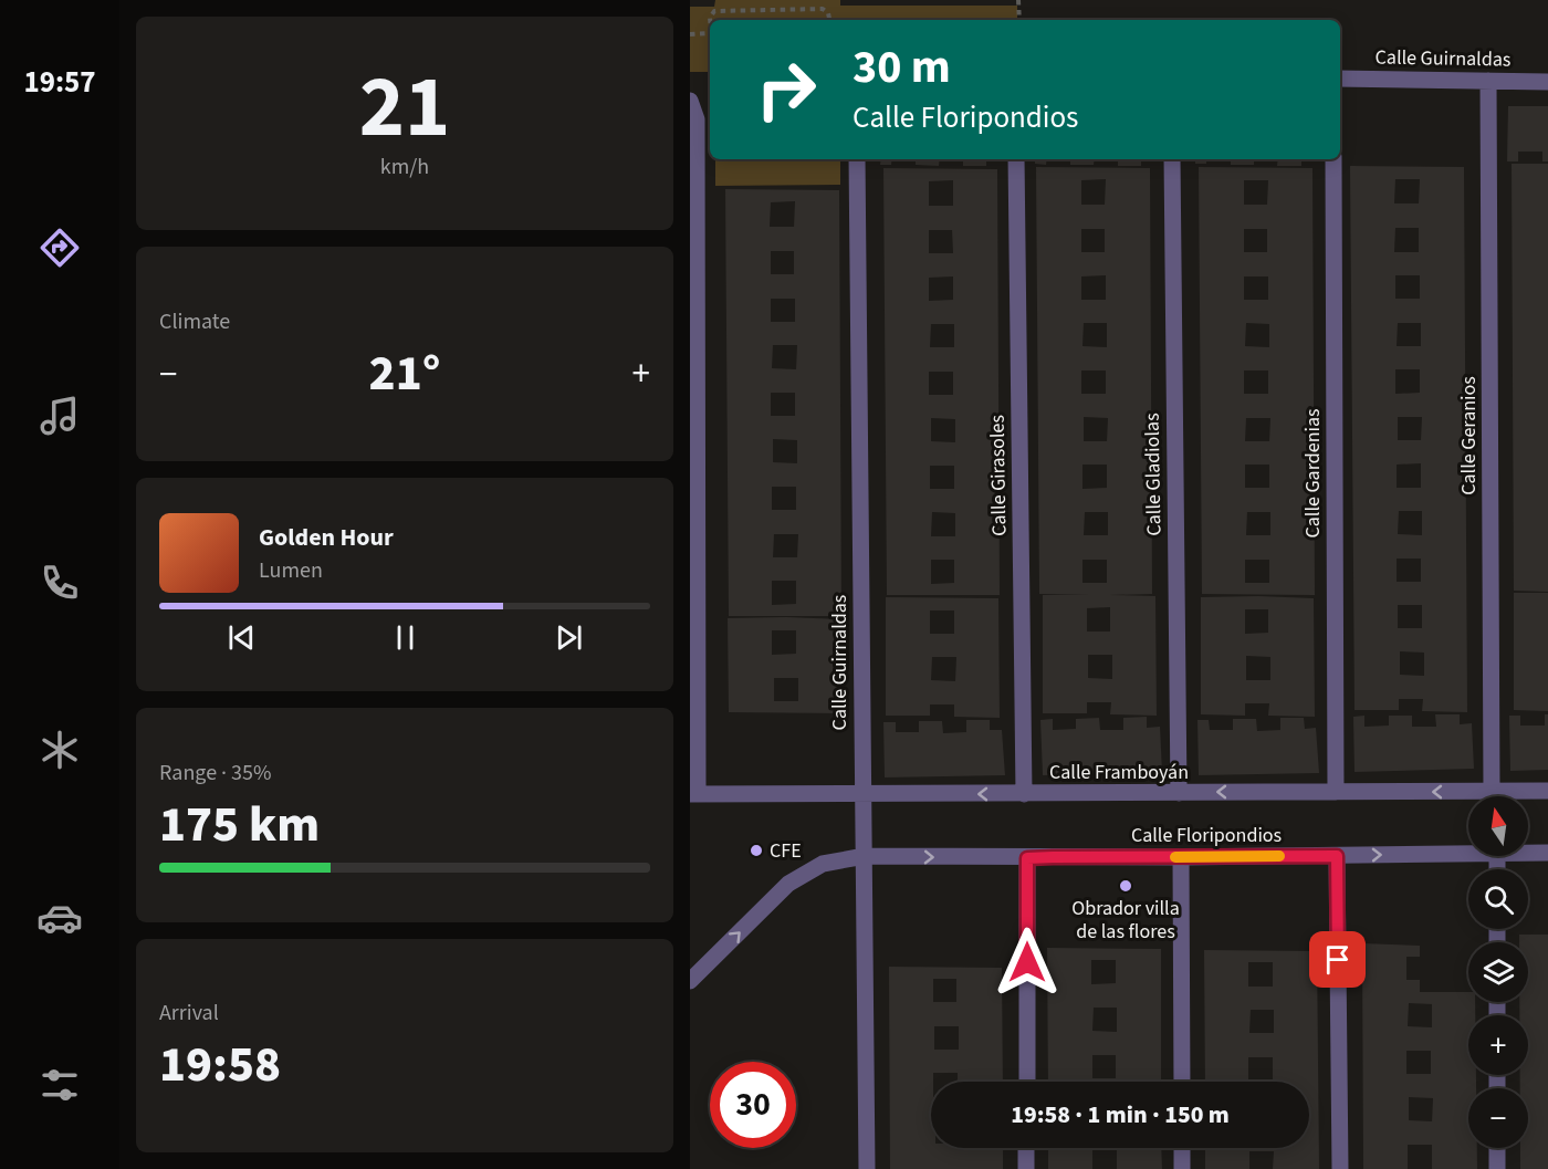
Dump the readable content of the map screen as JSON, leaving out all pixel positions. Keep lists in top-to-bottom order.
{
  "streets": {
    "street": [
      "Calle Guirnaldas",
      "Calle Geranios",
      "Calle Gardenias",
      "Calle Gladiolas",
      "Calle Girasoles",
      "Calle Framboyán",
      "Calle Floripondios"
    ]
  },
  "crossings": [
    ["Calle Guirnaldas", "Calle Geranios"],
    ["Calle Guirnaldas", "Calle Framboyán"],
    ["Calle Guirnaldas", "Calle Floripondios"],
    ["Calle Geranios", "Calle Framboyán"],
    ["Calle Gardenias", "Calle Framboyán"],
    ["Calle Gladiolas", "Calle Framboyán"],
    ["Calle Girasoles", "Calle Framboyán"]
  ],
  "one_way": ["Calle Framboyán", "Calle Floripondios"],
  "places": ["CFE", "Obrador villa de las flores"],
  "north": "top",
  "page": {
    "tabs": "19:57",
    "tile": [
      ["21", "km/h"],
      "Climate",
      ["Range · 35%", "175 km"],
      ["Arrival", "19:58"]
    ],
    "turn": ["30 m", "Calle Floripondios"],
    "heat": ["−", "21°", "+"],
    "song": ["Golden Hour", "Lumen"],
    "map_buttons": ["+", "−"],
    "limit": "30",
    "trip": "19:58 · 1 min · 150 m"
  }
}
